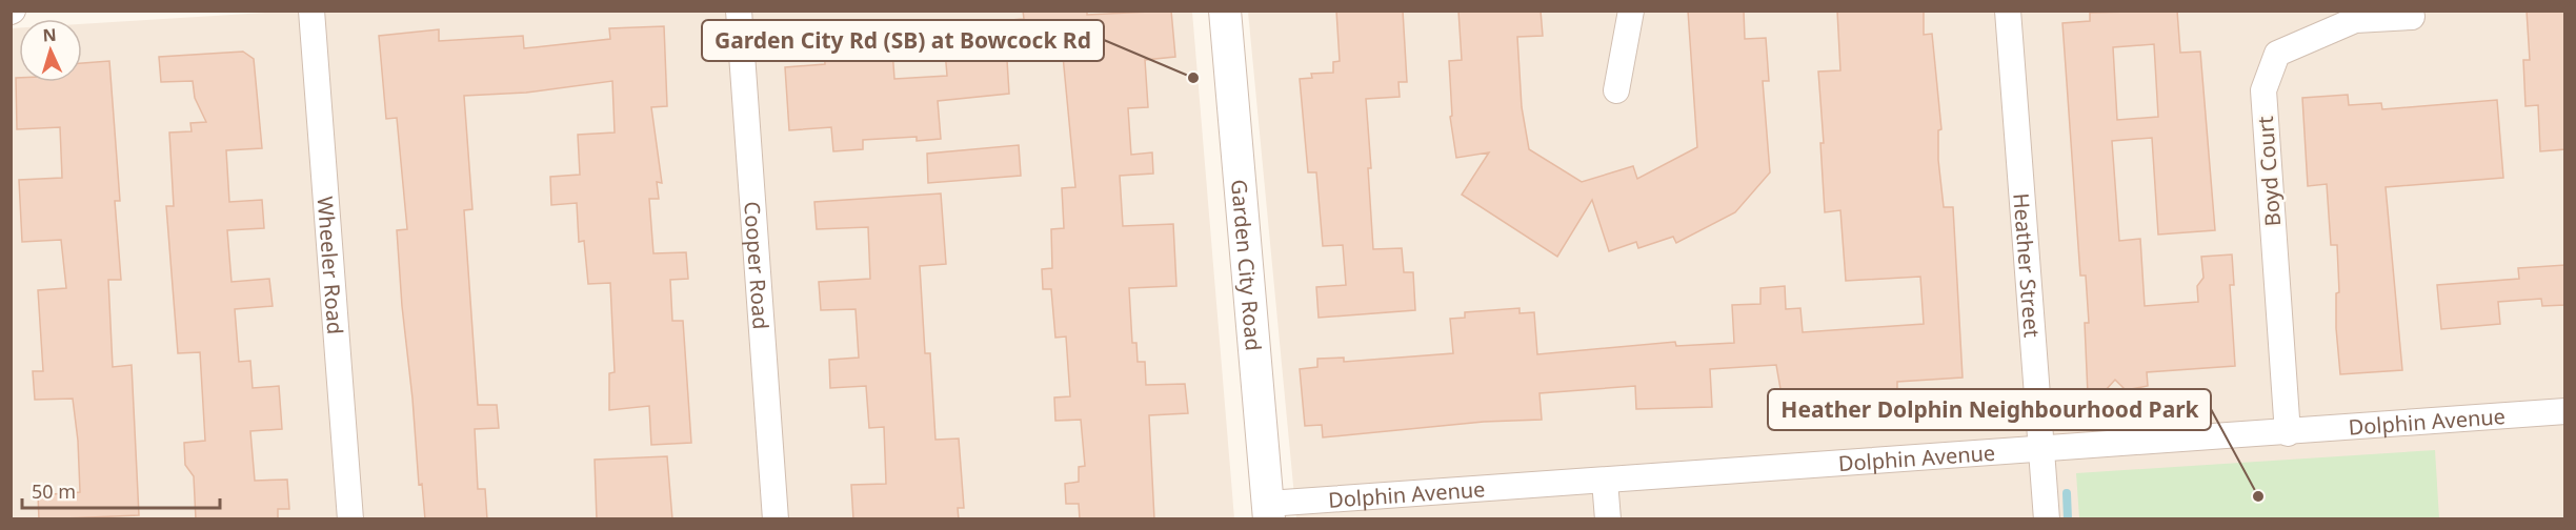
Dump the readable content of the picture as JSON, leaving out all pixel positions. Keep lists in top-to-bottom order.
{
  "streets": {
    "street": [
      "Boyd Court",
      "Wheeler Road",
      "Cooper Road",
      "Garden City Road",
      "Heather Street",
      "Dolphin Avenue"
    ]
  },
  "crossings": [
    ["Boyd Court", "Dolphin Avenue"],
    ["Garden City Road", "Dolphin Avenue"],
    ["Heather Street", "Dolphin Avenue"]
  ],
  "places": ["Garden City Rd (SB) at Bowcock Rd", "Heather Dolphin Neighbourhood Park"],
  "scale_bar": "50 m",
  "north": "top"
}
